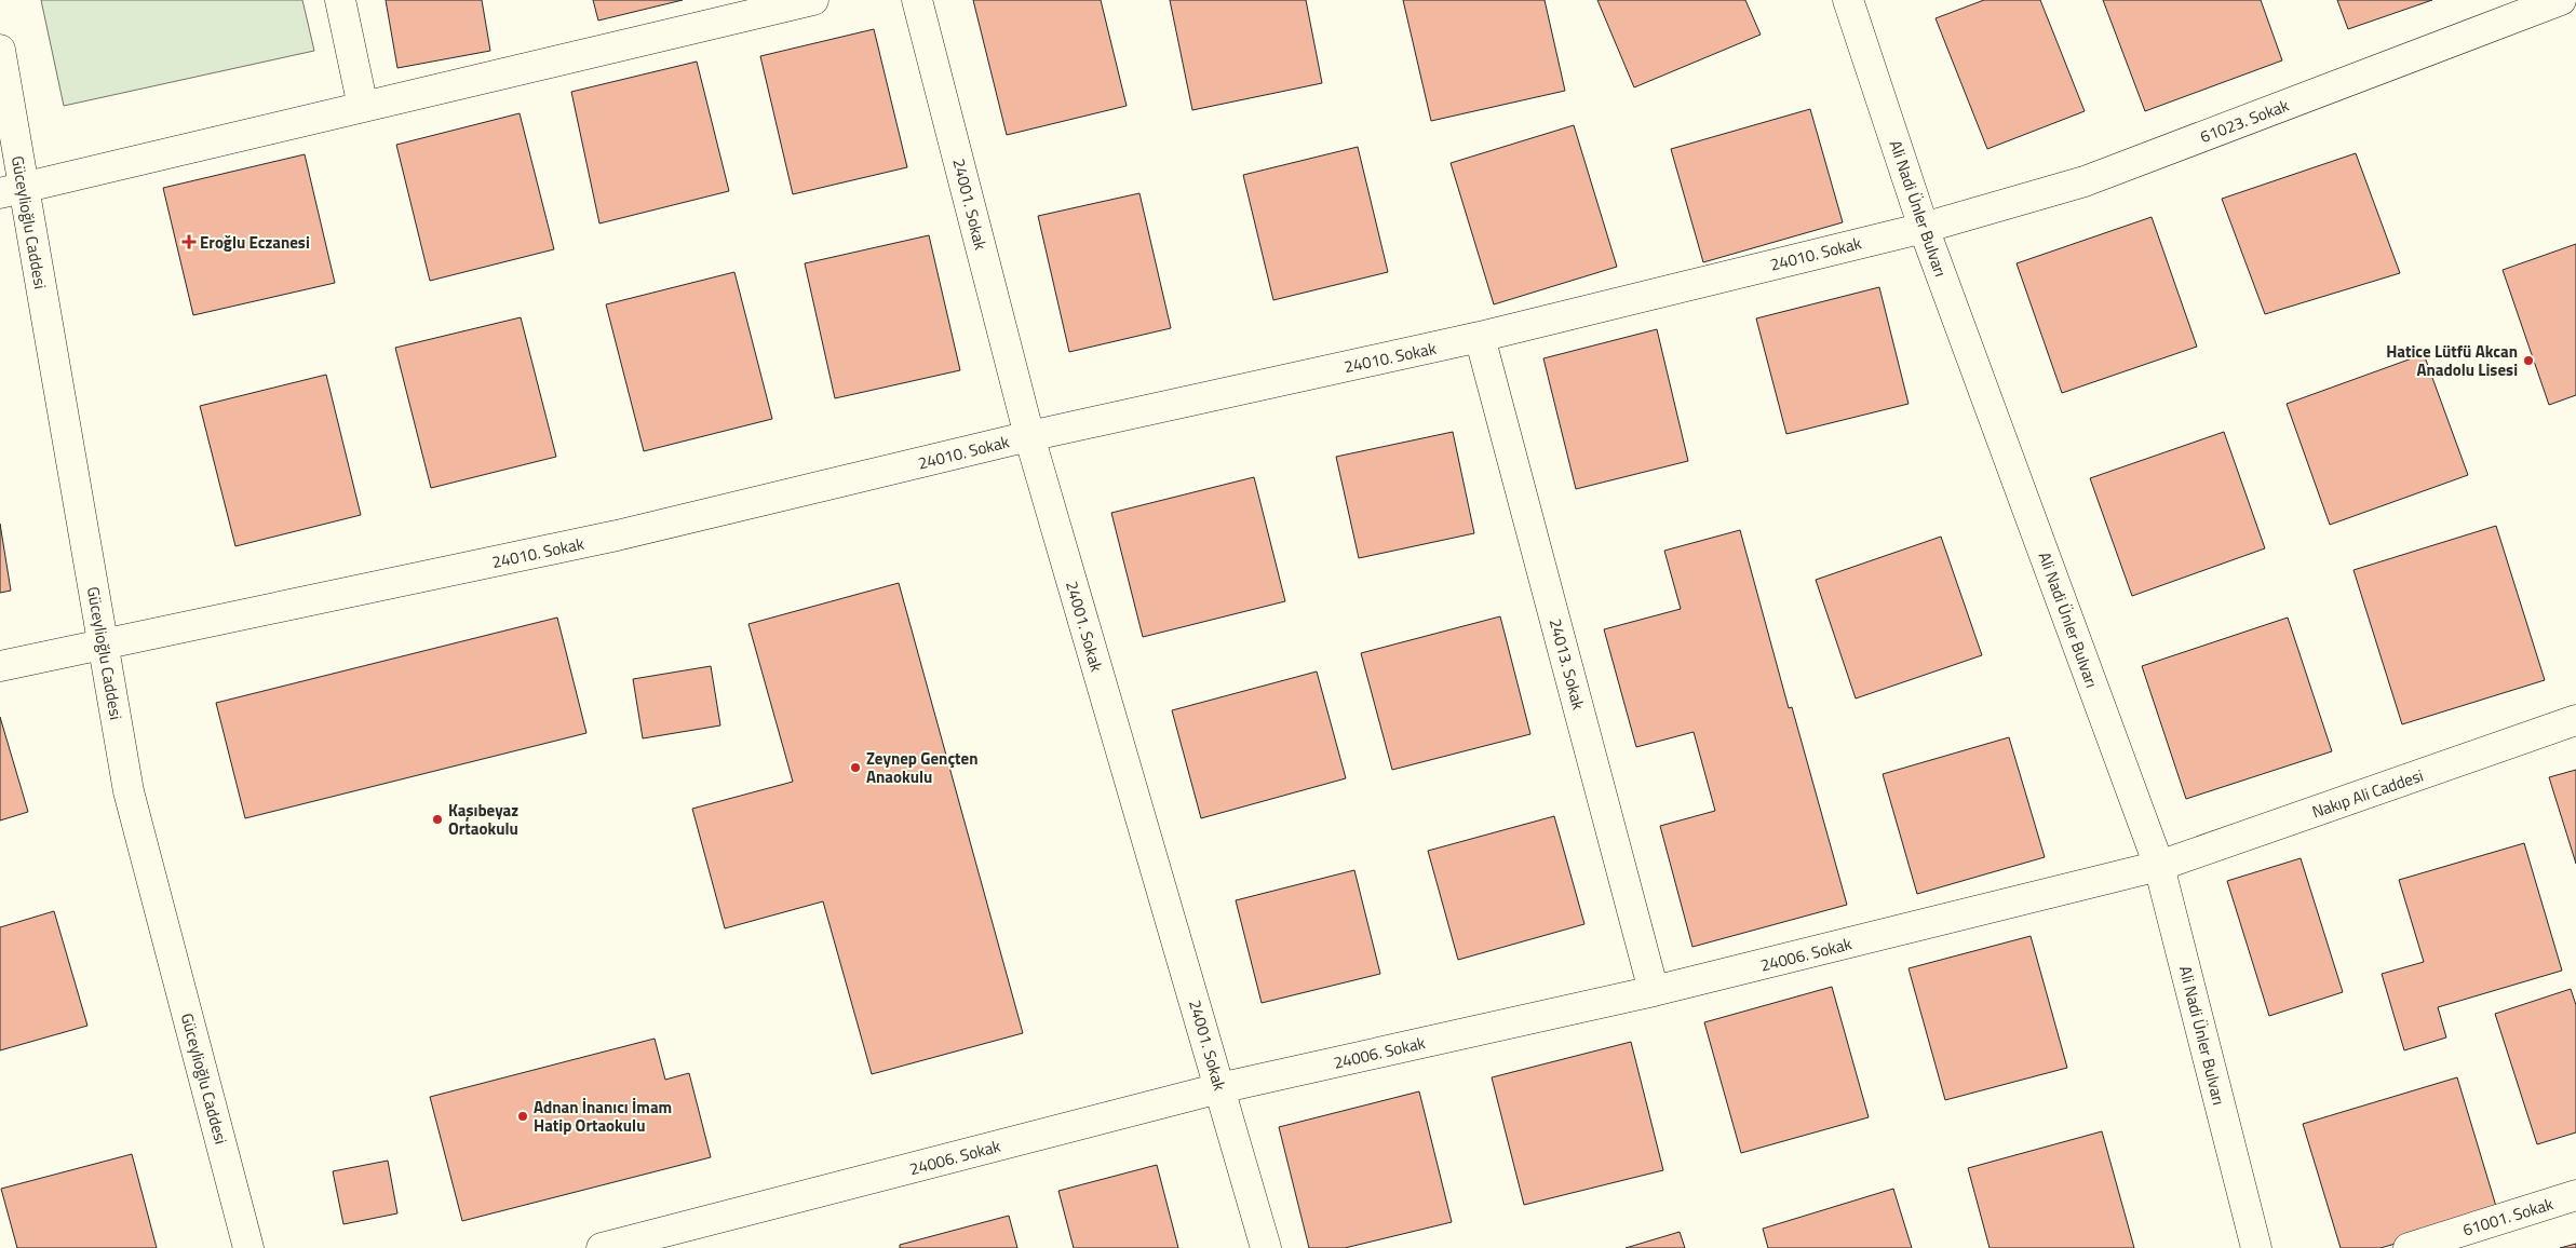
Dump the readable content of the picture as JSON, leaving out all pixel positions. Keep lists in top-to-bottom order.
{
  "streets": {
    "street": [
      "61023. Sokak",
      "24001. Sokak",
      "Ali Nadi Ünler Bulvarı",
      "Güceylioğlu Caddesi",
      "24010. Sokak",
      "24013. Sokak",
      "Nakıp Ali Caddesi",
      "24006. Sokak",
      "61001. Sokak"
    ]
  },
  "crossings": [
    ["61023. Sokak", "Ali Nadi Ünler Bulvarı"],
    ["61023. Sokak", "24010. Sokak"],
    ["24001. Sokak", "24010. Sokak"],
    ["24001. Sokak", "24006. Sokak"],
    ["Ali Nadi Ünler Bulvarı", "24010. Sokak"],
    ["Ali Nadi Ünler Bulvarı", "Nakıp Ali Caddesi"],
    ["Ali Nadi Ünler Bulvarı", "24006. Sokak"],
    ["Güceylioğlu Caddesi", "24010. Sokak"],
    ["24010. Sokak", "24013. Sokak"],
    ["24013. Sokak", "24006. Sokak"],
    ["Nakıp Ali Caddesi", "24006. Sokak"]
  ],
  "places": {
    "health": ["Eroğlu Eczanesi"],
    "other": [
      "Hatice Lütfü Akcan Anadolu Lisesi",
      "Zeynep Gençten Anaokulu",
      "Kaşıbeyaz Ortaokulu",
      "Adnan İnanıcı İmam Hatip Ortaokulu"
    ]
  }
}
